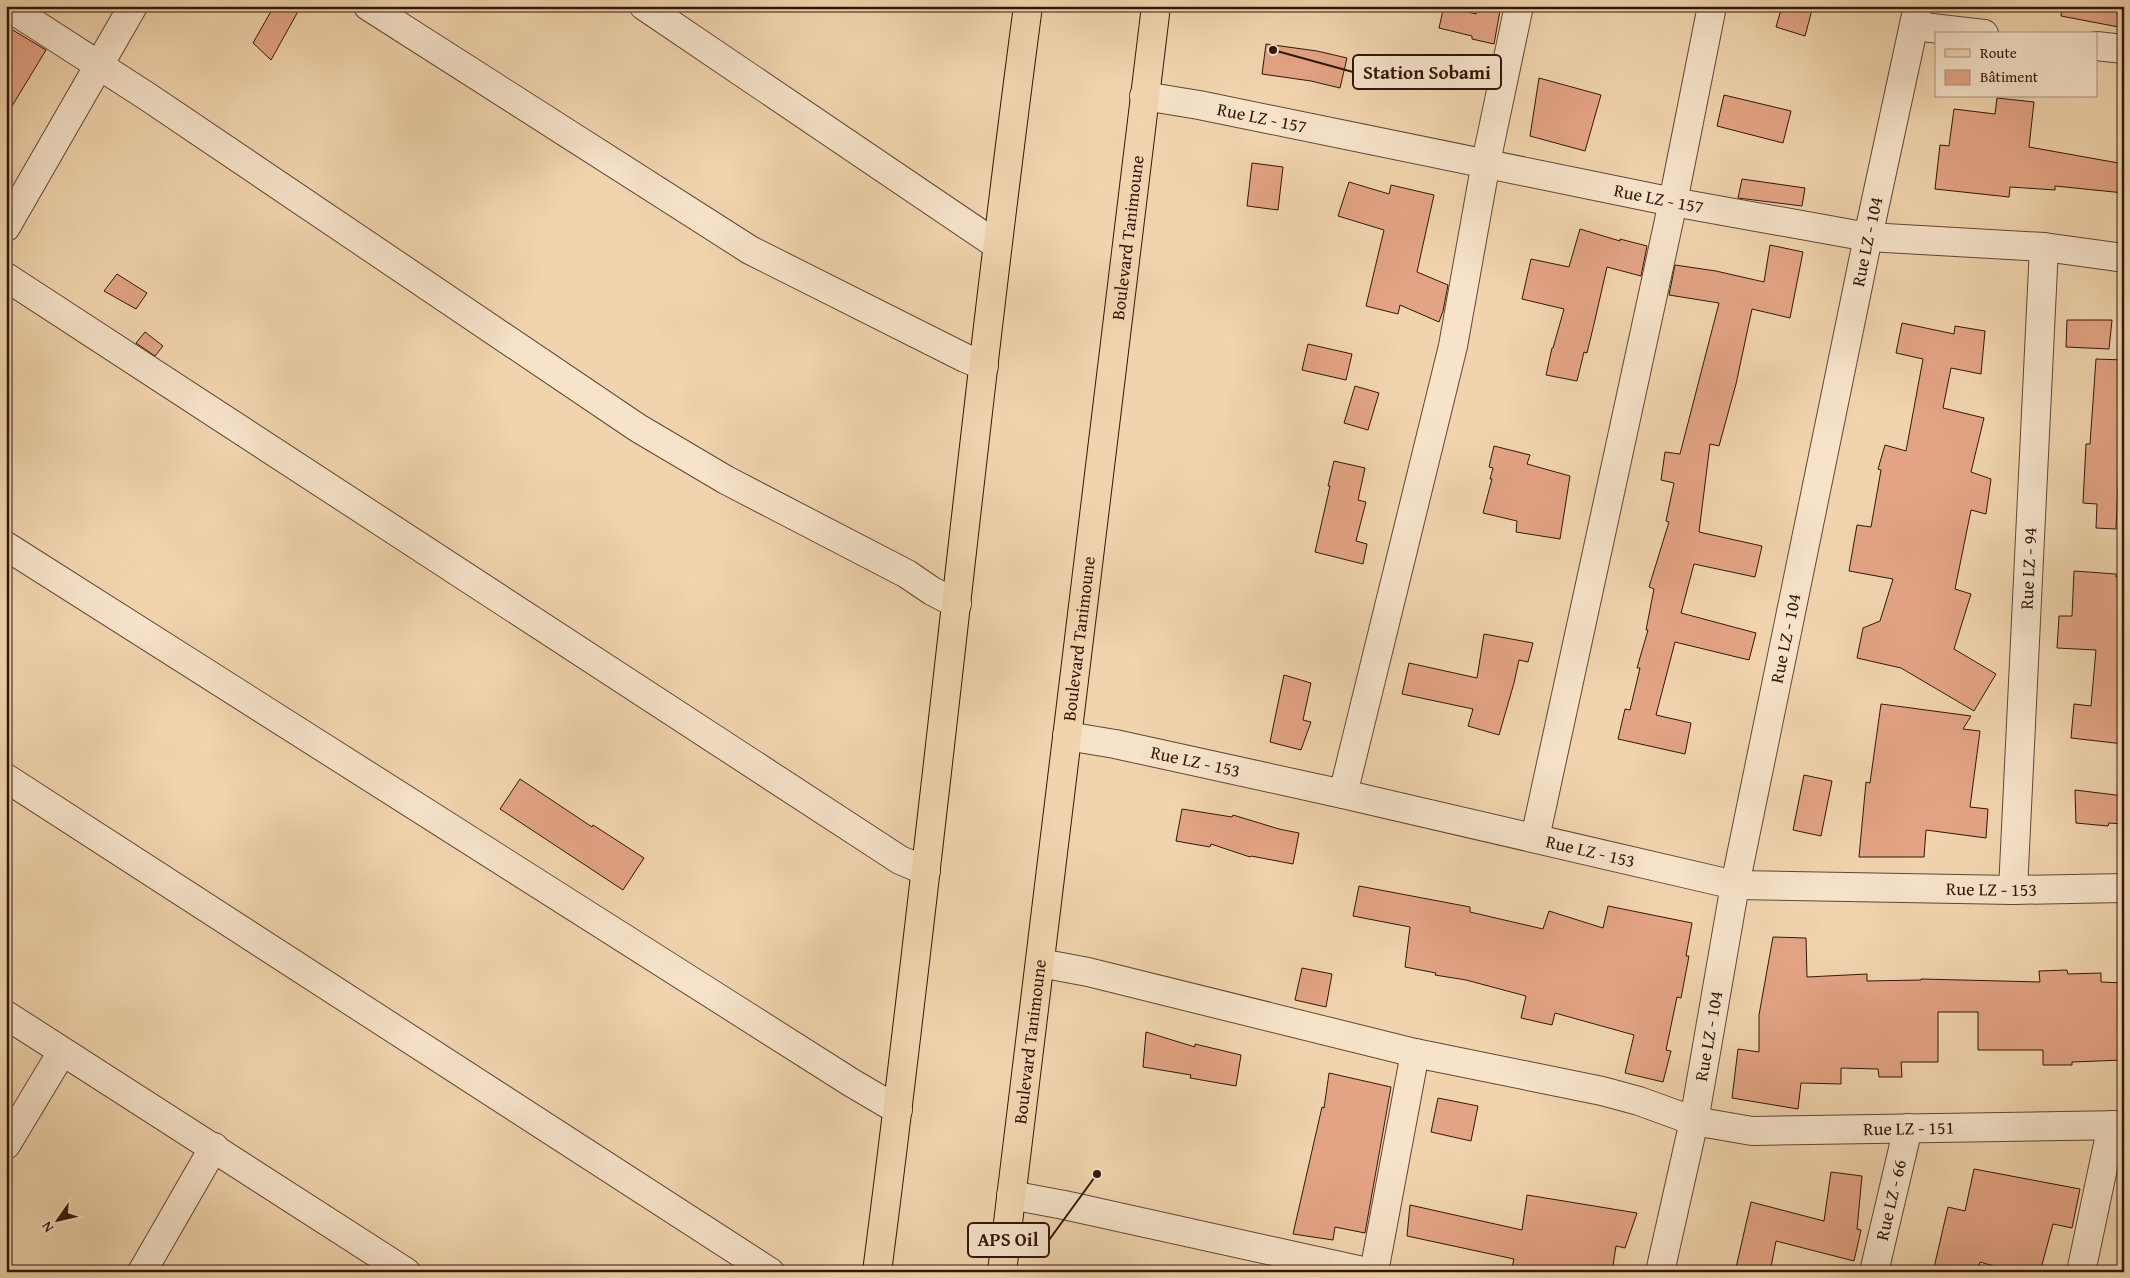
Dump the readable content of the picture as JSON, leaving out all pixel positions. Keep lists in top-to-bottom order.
{
  "streets": {
    "main road": ["Boulevard Tanimoune"],
    "street": [
      "Rue LZ - 157",
      "Rue LZ - 104",
      "Rue LZ - 94",
      "Rue LZ - 153",
      "Rue LZ - 151",
      "Rue LZ - 66"
    ]
  },
  "crossings": [
    ["Rue LZ - 157", "Boulevard Tanimoune"],
    ["Rue LZ - 157", "Rue LZ - 104"],
    ["Rue LZ - 157", "Rue LZ - 94"],
    ["Boulevard Tanimoune", "Rue LZ - 153"],
    ["Boulevard Tanimoune", "Rue LZ - 151"],
    ["Rue LZ - 104", "Rue LZ - 153"],
    ["Rue LZ - 104", "Rue LZ - 151"],
    ["Rue LZ - 94", "Rue LZ - 153"],
    ["Rue LZ - 151", "Rue LZ - 66"]
  ],
  "places": ["Station Sobami", "APS Oil"],
  "legend": ["Route", "Bâtiment"],
  "north": "bottom left"
}
